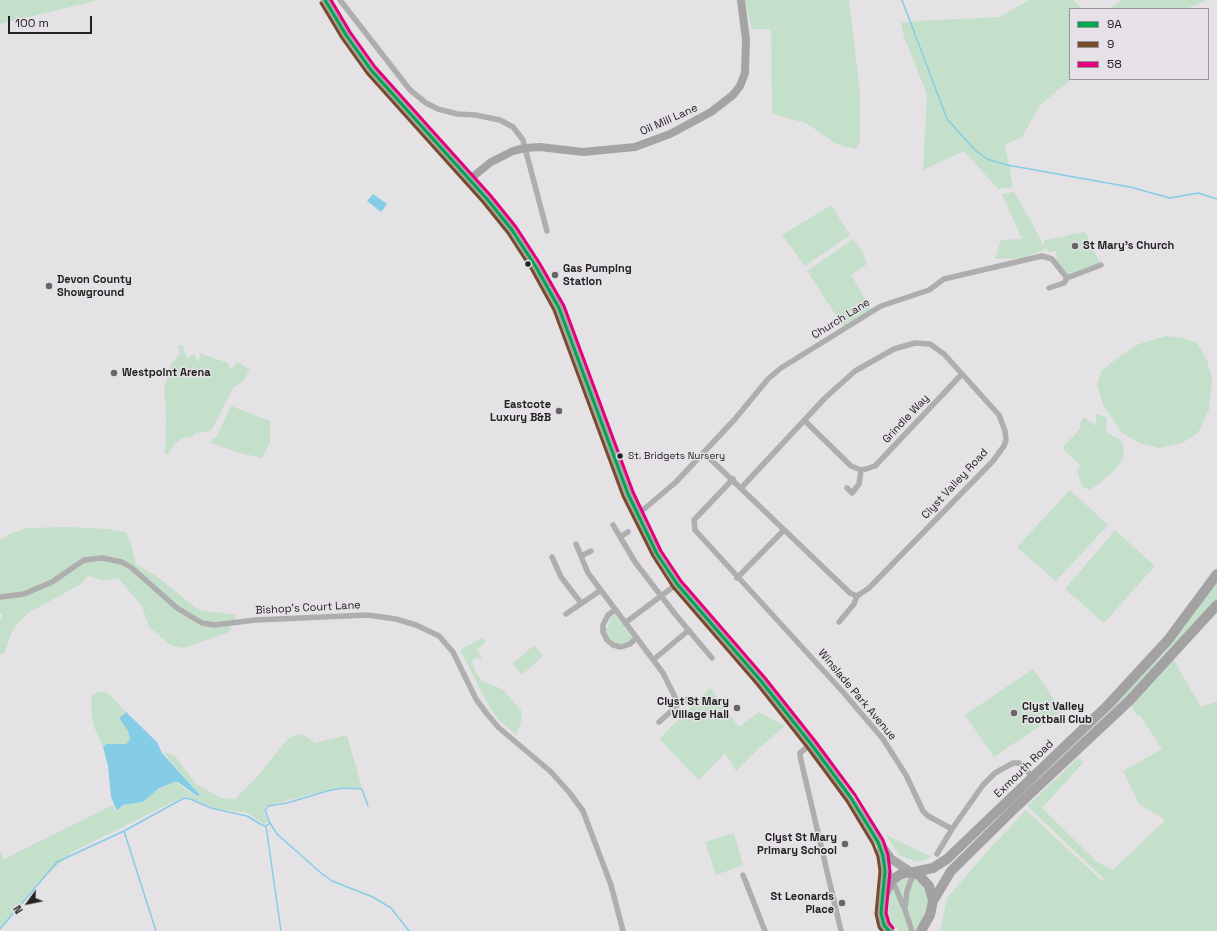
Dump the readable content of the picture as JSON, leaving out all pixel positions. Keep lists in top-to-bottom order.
{
  "streets": {
    "highway": ["Exmouth Road"],
    "street": [
      "Oil Mill Lane",
      "Church Lane",
      "Grindle Way",
      "Clyst Valley Road",
      "Bishop's Court Lane",
      "Winslade Park Avenue"
    ]
  },
  "crossings": [
    ["Grindle Way", "Clyst Valley Road"]
  ],
  "places": [
    "St Mary's Church",
    "Gas Pumping Station",
    "Devon County Showground",
    "Westpoint Arena",
    "Eastcote Luxury B&B",
    "St. Bridgets Nursery",
    "Clyst St Mary Village Hall",
    "Clyst Valley Football Club",
    "Clyst St Mary Primary School",
    "St Leonards Place"
  ],
  "lines": ["transit line 9A", "transit line 58", "transit line 9"],
  "legend": ["9A", "9", "58"],
  "scale_bar": "100 m",
  "north": "bottom left"
}
